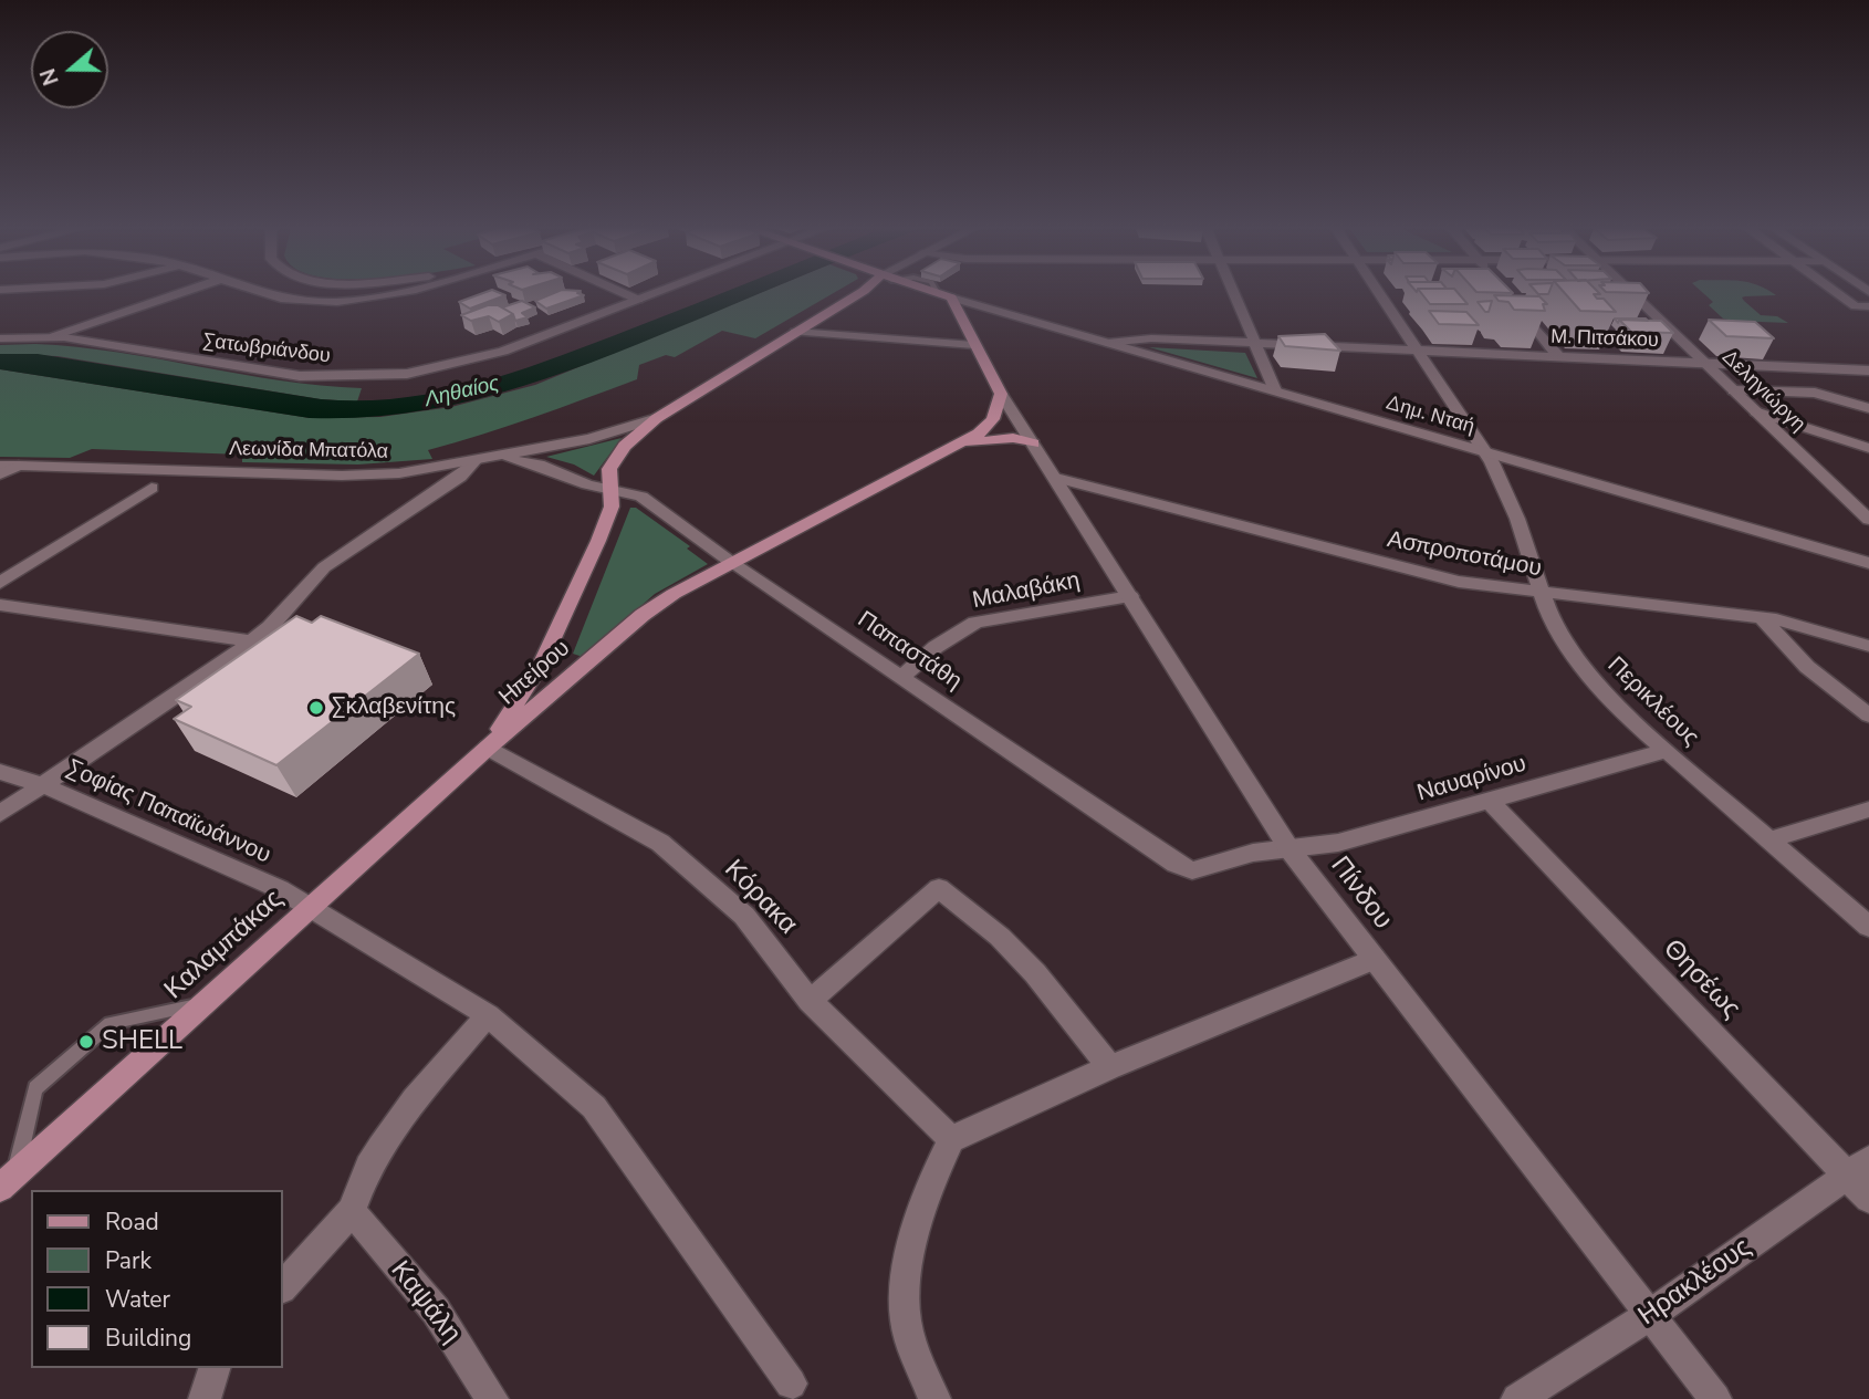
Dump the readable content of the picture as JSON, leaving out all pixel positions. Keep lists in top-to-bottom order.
{
  "streets": {
    "main road": ["Ηπείρου", "Καλαμπάκας"],
    "street": [
      "Μ. Πιτσάκου",
      "Σατωβριάνδου",
      "Δεληγιώργη",
      "Δημ. Νταή",
      "Λεωνίδα Μπατόλα",
      "Ασπροποτάμου",
      "Μαλαβάκη",
      "Παπαστάθη",
      "Περικλέους",
      "Ναυαρίνου",
      "Σοφίας Παπαϊωάννου",
      "Πίνδου",
      "Κόρακα",
      "Θησέως",
      "Ηρακλέους",
      "Καψάλη"
    ]
  },
  "crossings": [
    ["Μ. Πιτσάκου", "Δεληγιώργη"],
    ["Μ. Πιτσάκου", "Δημ. Νταή"],
    ["Μ. Πιτσάκου", "Περικλέους"],
    ["Δημ. Νταή", "Περικλέους"],
    ["Λεωνίδα Μπατόλα", "Παπαστάθη"],
    ["Λεωνίδα Μπατόλα", "Ηπείρου"],
    ["Ασπροποτάμου", "Περικλέους"],
    ["Ασπροποτάμου", "Πίνδου"],
    ["Μαλαβάκη", "Παπαστάθη"],
    ["Μαλαβάκη", "Πίνδου"],
    ["Παπαστάθη", "Ηπείρου"],
    ["Παπαστάθη", "Ναυαρίνου"],
    ["Παπαστάθη", "Πίνδου"],
    ["Ηπείρου", "Πίνδου"],
    ["Ηπείρου", "Κόρακα"],
    ["Ηπείρου", "Καλαμπάκας"],
    ["Περικλέους", "Ναυαρίνου"],
    ["Ναυαρίνου", "Πίνδου"],
    ["Ναυαρίνου", "Θησέως"],
    ["Σοφίας Παπαϊωάννου", "Καλαμπάκας"],
    ["Πίνδου", "Ηρακλέους"],
    ["Κόρακα", "Καλαμπάκας"],
    ["Θησέως", "Ηρακλέους"]
  ],
  "water": ["Ληθαίος"],
  "places": ["Σκλαβενίτης", "SHELL"],
  "legend": [
    "Road",
    "Park",
    "Water",
    "Building"
  ],
  "north": "left"
}
